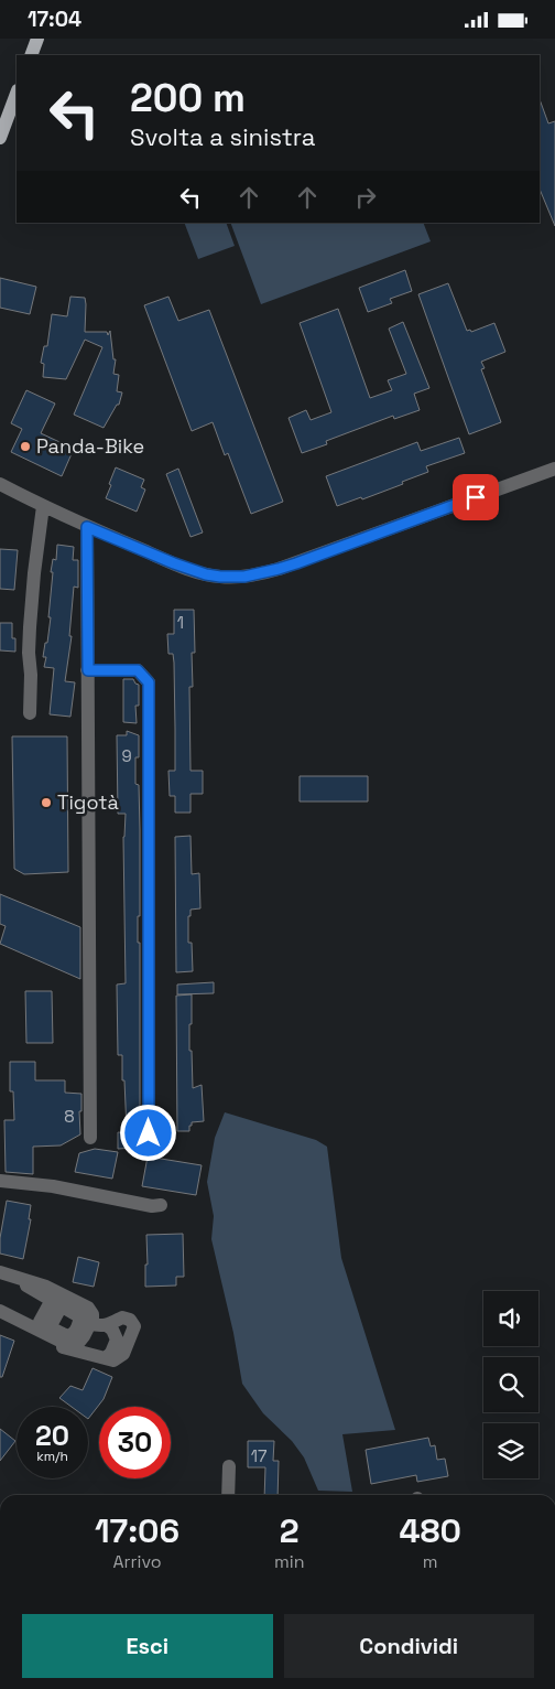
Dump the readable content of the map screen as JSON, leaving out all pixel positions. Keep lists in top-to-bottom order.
{
  "places": ["Panda-Bike", "Tigotà"],
  "house_numbers": [
    "1",
    "9",
    "8",
    "17"
  ],
  "page": {
    "status": "17:04",
    "turn": ["200 m", "Svolta a sinistra"],
    "speed": "20 km/h",
    "limit": "30",
    "eta": [
      "17:06",
      "Arrivo",
      "2",
      "min",
      "480",
      "m"
    ],
    "buttons": ["Esci", "Condividi"]
  }
}
